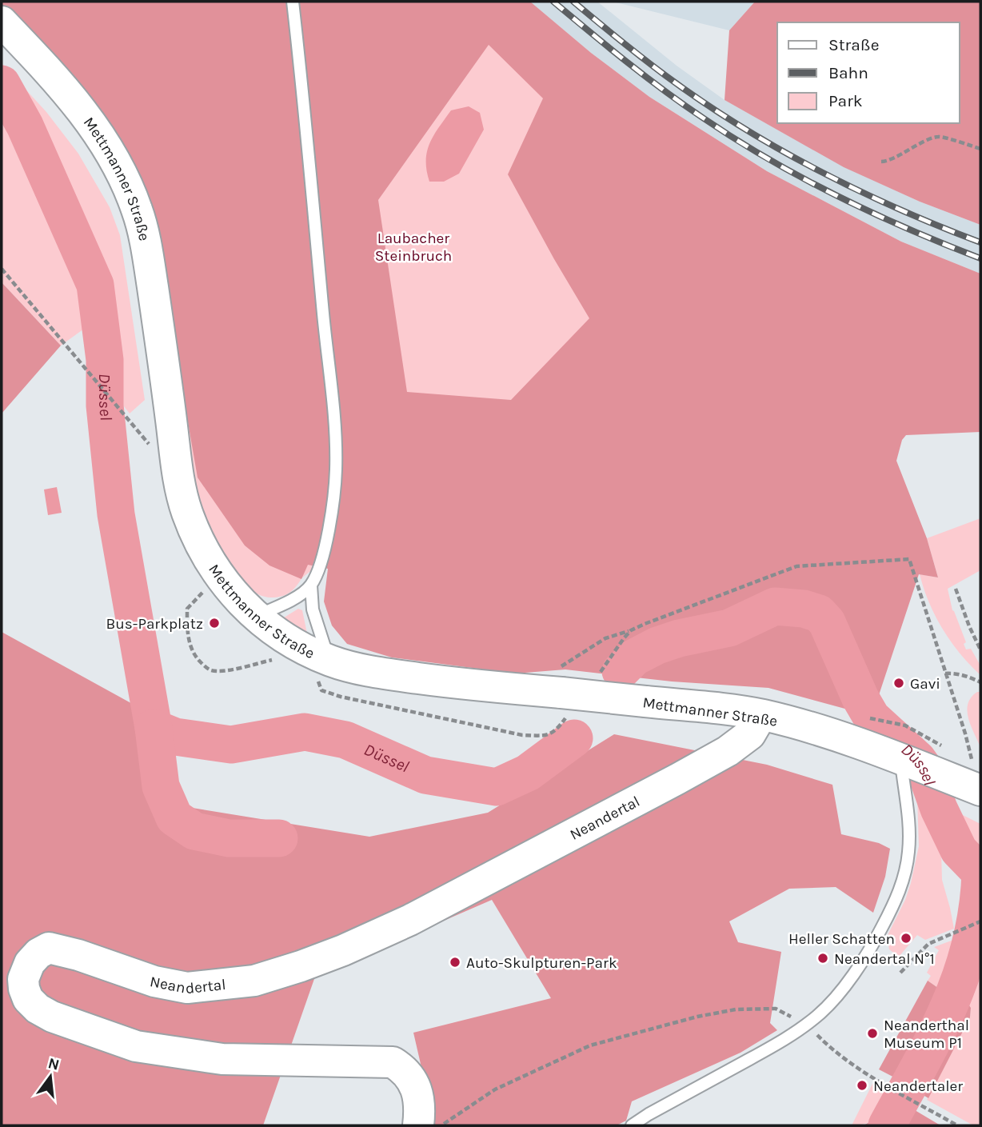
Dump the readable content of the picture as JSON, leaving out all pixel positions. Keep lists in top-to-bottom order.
{
  "streets": {
    "main road": ["Mettmanner Straße", "Neandertal"]
  },
  "crossings": [
    ["Mettmanner Straße", "Neandertal"]
  ],
  "water": ["Düssel"],
  "parks": ["Laubacher Steinbruch"],
  "places": [
    "Bus-Parkplatz",
    "Gavi",
    "Heller Schatten",
    "Neandertal N°1",
    "Auto-Skulpturen-Park",
    "Neanderthal Museum P1",
    "Neandertaler"
  ],
  "legend": ["Straße", "Bahn", "Park"],
  "north": "top"
}
